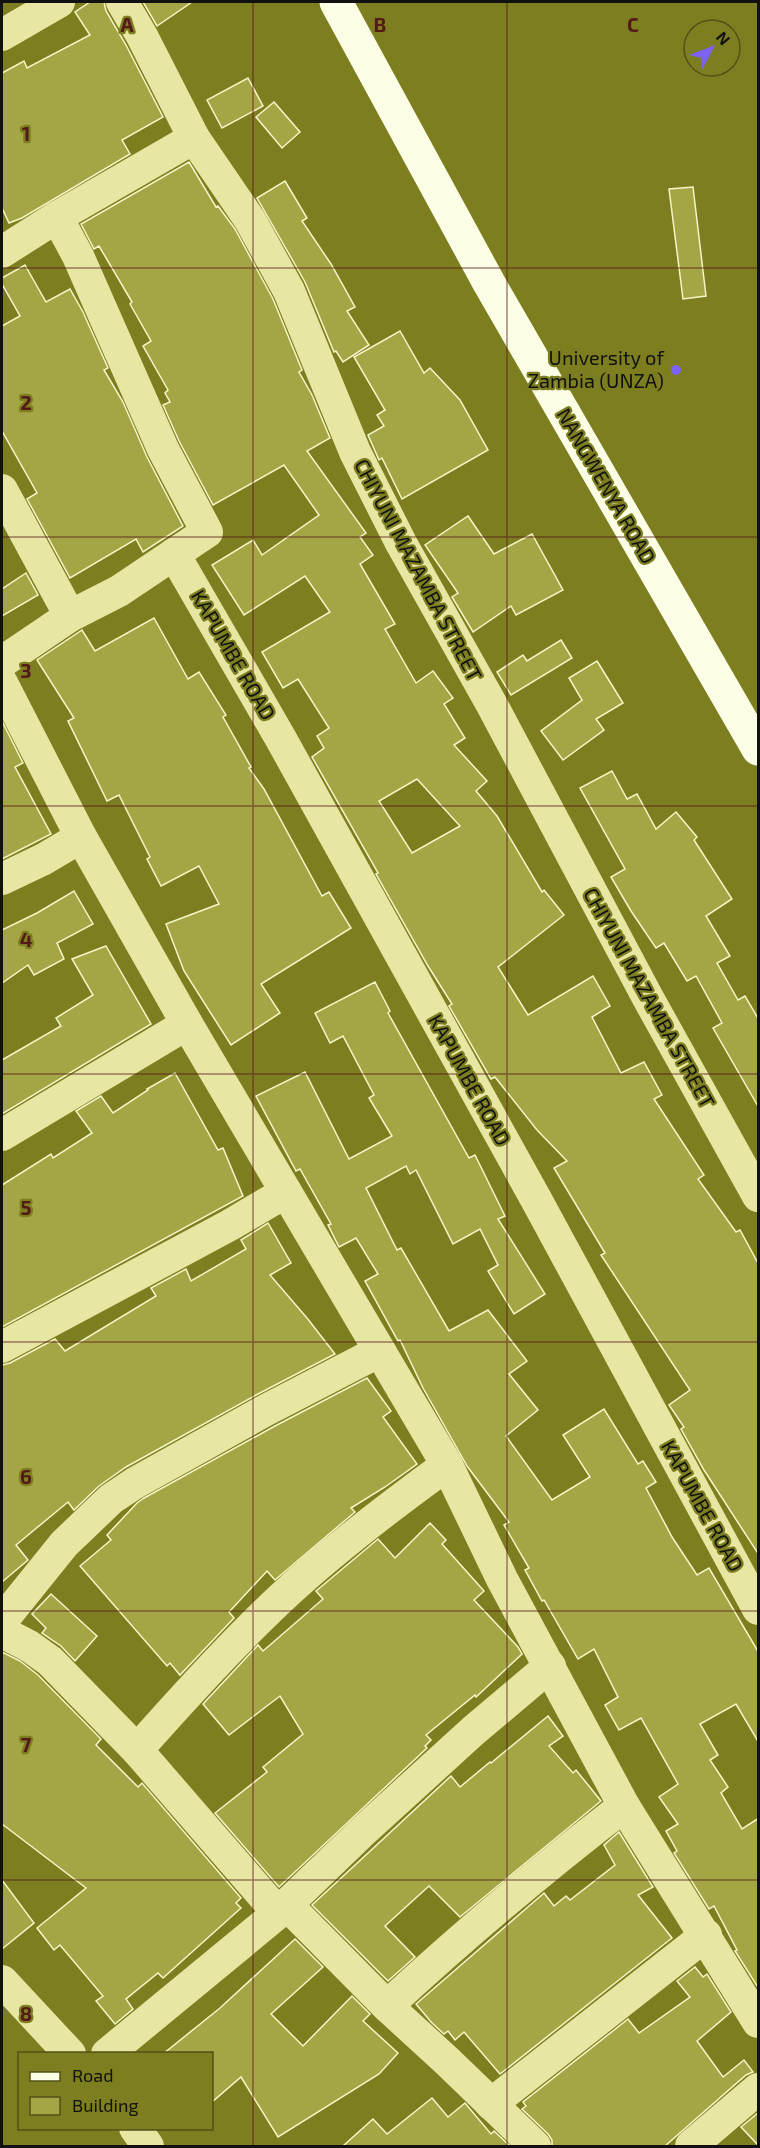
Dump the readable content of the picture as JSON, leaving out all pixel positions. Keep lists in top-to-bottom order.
{
  "streets": {
    "main road": ["NANGWENYA ROAD"],
    "street": ["CHIYUNI MAZAMBA STREET", "KAPUMBE ROAD"]
  },
  "places": ["University of Zambia (UNZA)"],
  "legend": ["Road", "Building"],
  "north": "top right",
  "grid": {
    "columns": ["A", "B", "C"],
    "rows": [
      "1",
      "2",
      "3",
      "4",
      "5",
      "6",
      "7",
      "8"
    ]
  }
}
